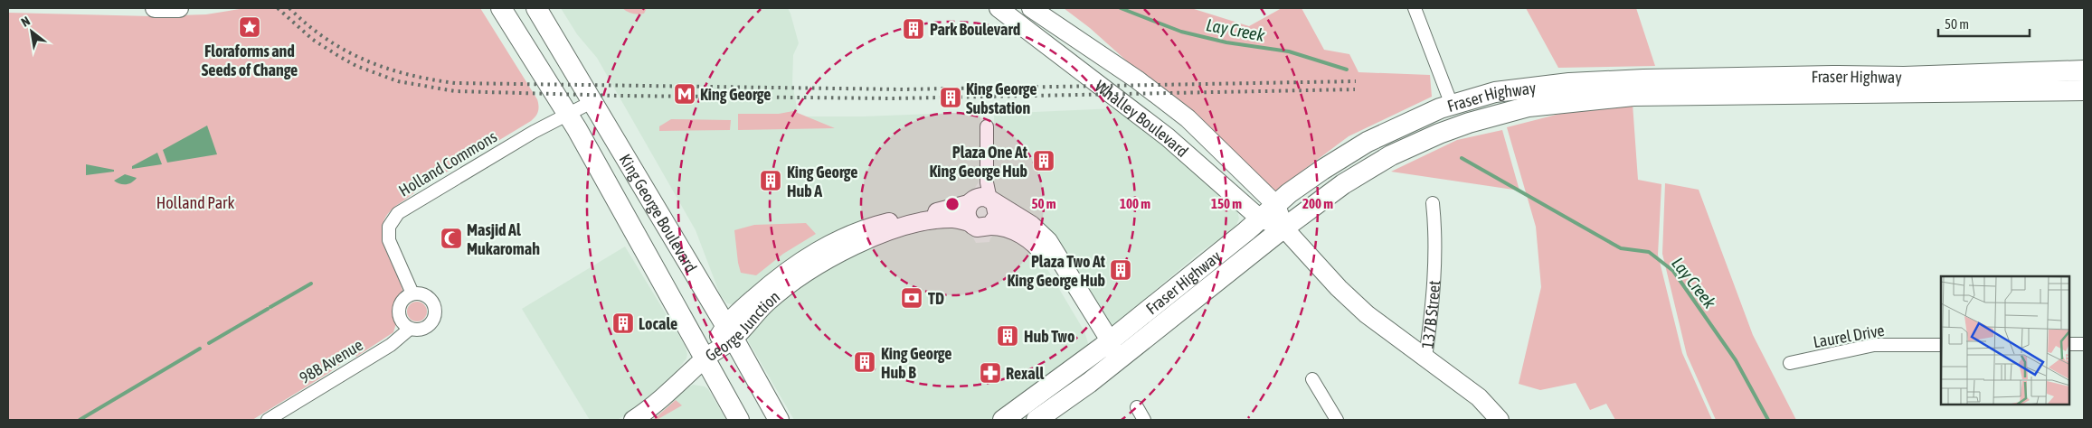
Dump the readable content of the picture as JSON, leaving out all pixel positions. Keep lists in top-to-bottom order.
{
  "streets": {
    "main road": ["Fraser Highway", "King George Boulevard"],
    "street": [
      "Whalley Boulevard",
      "Holland Commons",
      "137B Street",
      "George Junction",
      "Laurel Drive",
      "98B Avenue"
    ]
  },
  "crossings": [
    ["Fraser Highway", "Whalley Boulevard"],
    ["Fraser Highway", "George Junction"],
    ["Whalley Boulevard", "137B Street"],
    ["Holland Commons", "King George Boulevard"],
    ["Holland Commons", "98B Avenue"],
    ["King George Boulevard", "George Junction"]
  ],
  "water": ["Lay Creek"],
  "parks": ["Holland Park"],
  "places": {
    "place": ["Floraforms and Seeds of Change"],
    "building": [
      "Park Boulevard",
      "King George Substation",
      "Plaza One At King George Hub",
      "King George Hub A",
      "Plaza Two At King George Hub",
      "Locale",
      "Hub Two",
      "King George Hub B"
    ],
    "metro station": ["King George"],
    "mosque": ["Masjid Al Mukaromah"],
    "bank": ["TD"],
    "pharmacy": ["Rexall"]
  },
  "scale_bar": "50 m",
  "north": "top left",
  "rings": [
    "50 m",
    "100 m",
    "150 m",
    "200 m"
  ]
}
